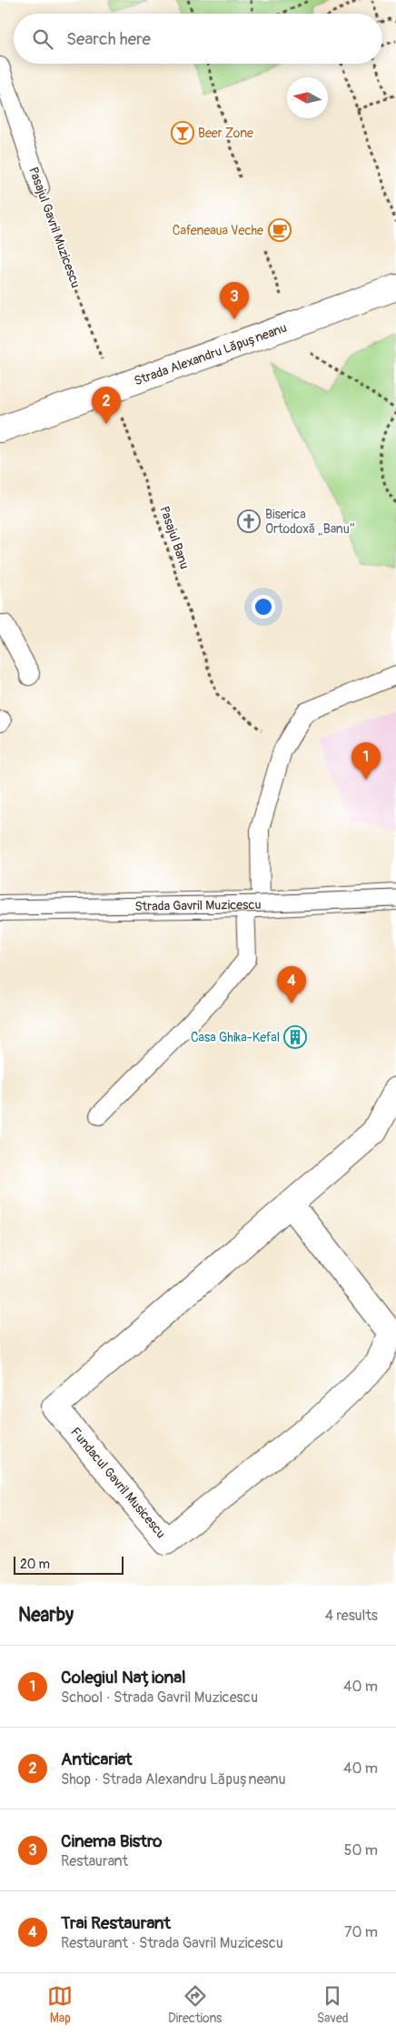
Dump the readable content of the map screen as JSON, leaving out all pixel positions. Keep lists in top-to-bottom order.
{
  "streets": {
    "street": ["Strada Alexandru Lăpușneanu", "Strada Gavril Muzicescu", "Fundacul Gavril Musicescu"],
    "lane": ["Pasajul Gavril Muzicescu"],
    "path": ["Pasajul Banu"]
  },
  "crossings": [
    ["Pasajul Gavril Muzicescu", "Strada Alexandru Lăpușneanu"],
    ["Pasajul Gavril Muzicescu", "Pasajul Banu"],
    ["Strada Alexandru Lăpușneanu", "Pasajul Banu"]
  ],
  "places": {
    "bar": ["Beer Zone"],
    "cafe": ["Cafeneaua Veche"],
    "church": ["Biserica Ortodoxă „Banu”"],
    "building": ["Casa Ghika-Kefal"]
  },
  "scale_bar": "20 m",
  "north": "left",
  "page": {
    "search": "Search here",
    "pins": [
      "3",
      "2",
      "1",
      "4"
    ],
    "scale": "20 m",
    "heading": ["Nearby", "4 results"],
    "list": [
      {
        "mark": "1",
        "name": "Colegiul Național",
        "note": "School · Strada Gavril Muzicescu",
        "value": "40 m"
      },
      {
        "mark": "2",
        "name": "Anticariat",
        "note": "Shop · Strada Alexandru Lăpușneanu",
        "value": "40 m"
      },
      {
        "mark": "3",
        "name": "Cinema Bistro",
        "note": "Restaurant",
        "value": "50 m"
      },
      {
        "mark": "4",
        "name": "Trai Restaurant",
        "note": "Restaurant · Strada Gavril Muzicescu",
        "value": "70 m"
      }
    ],
    "nav": ["Map", "Directions", "Saved"]
  }
}
